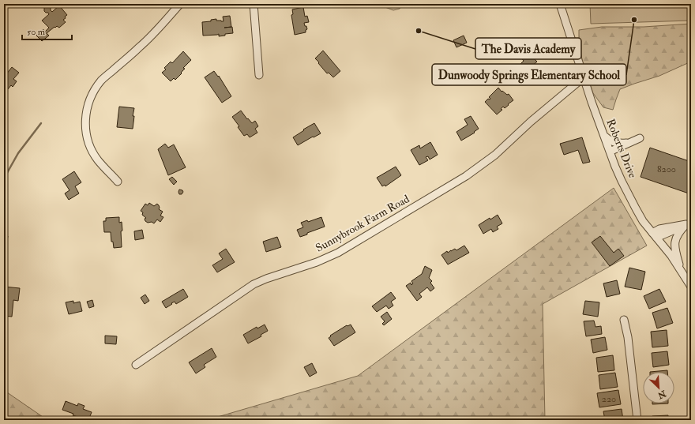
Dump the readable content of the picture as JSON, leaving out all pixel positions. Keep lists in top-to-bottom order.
{
  "streets": {
    "street": ["Roberts Drive", "Sunnybrook Farm Road"]
  },
  "crossings": [
    ["Roberts Drive", "Sunnybrook Farm Road"]
  ],
  "places": ["Dunwoody Springs Elementary School", "The Davis Academy"],
  "house_numbers": ["8200", "220"],
  "scale_bar": "50 m",
  "north": "bottom right"
}
